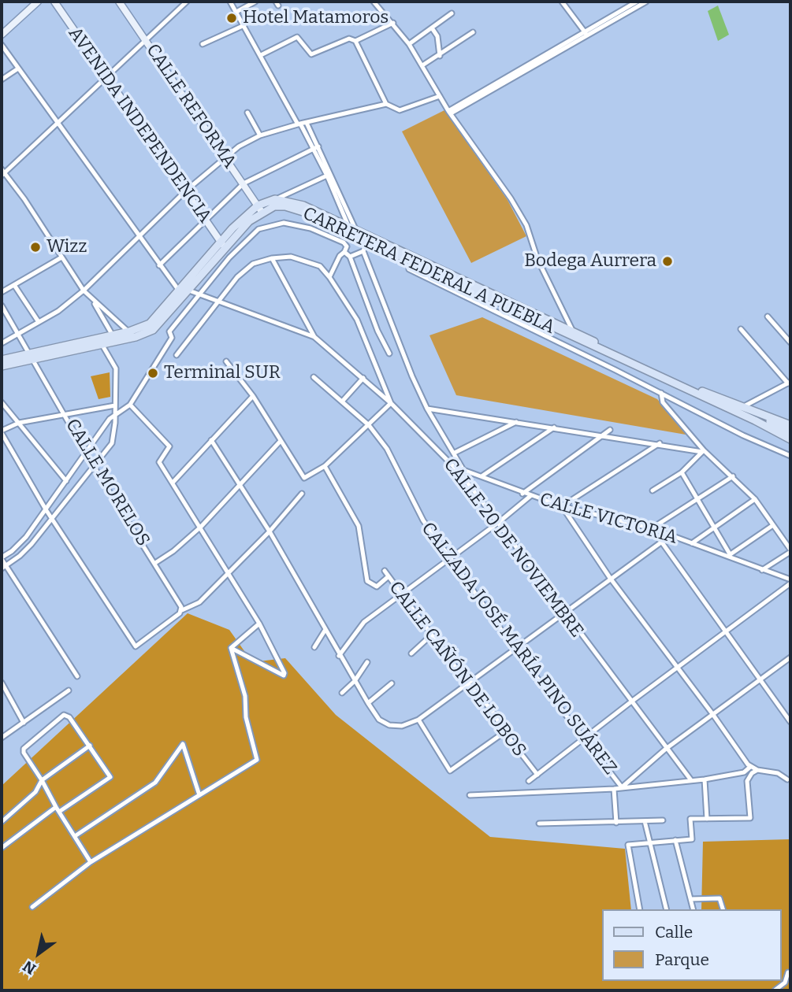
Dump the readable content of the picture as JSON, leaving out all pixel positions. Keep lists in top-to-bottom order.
{
  "streets": {
    "main road": ["CARRETERA FEDERAL A PUEBLA"],
    "street": [
      "CALLE REFORMA",
      "AVENIDA INDEPENDENCIA",
      "CALLE MORELOS",
      "CALLE VICTORIA",
      "CALLE 20 DE NOVIEMBRE",
      "CALZADA JOSÉ MARÍA PINO SUÁREZ",
      "CALLE CAÑÓN DE LOBOS"
    ]
  },
  "crossings": [
    ["CALLE REFORMA", "CARRETERA FEDERAL A PUEBLA"],
    ["CALLE VICTORIA", "CALLE 20 DE NOVIEMBRE"]
  ],
  "places": [
    "Hotel Matamoros",
    "Wizz",
    "Bodega Aurrera",
    "Terminal SUR"
  ],
  "legend": ["Calle", "Parque"],
  "north": "bottom left"
}
